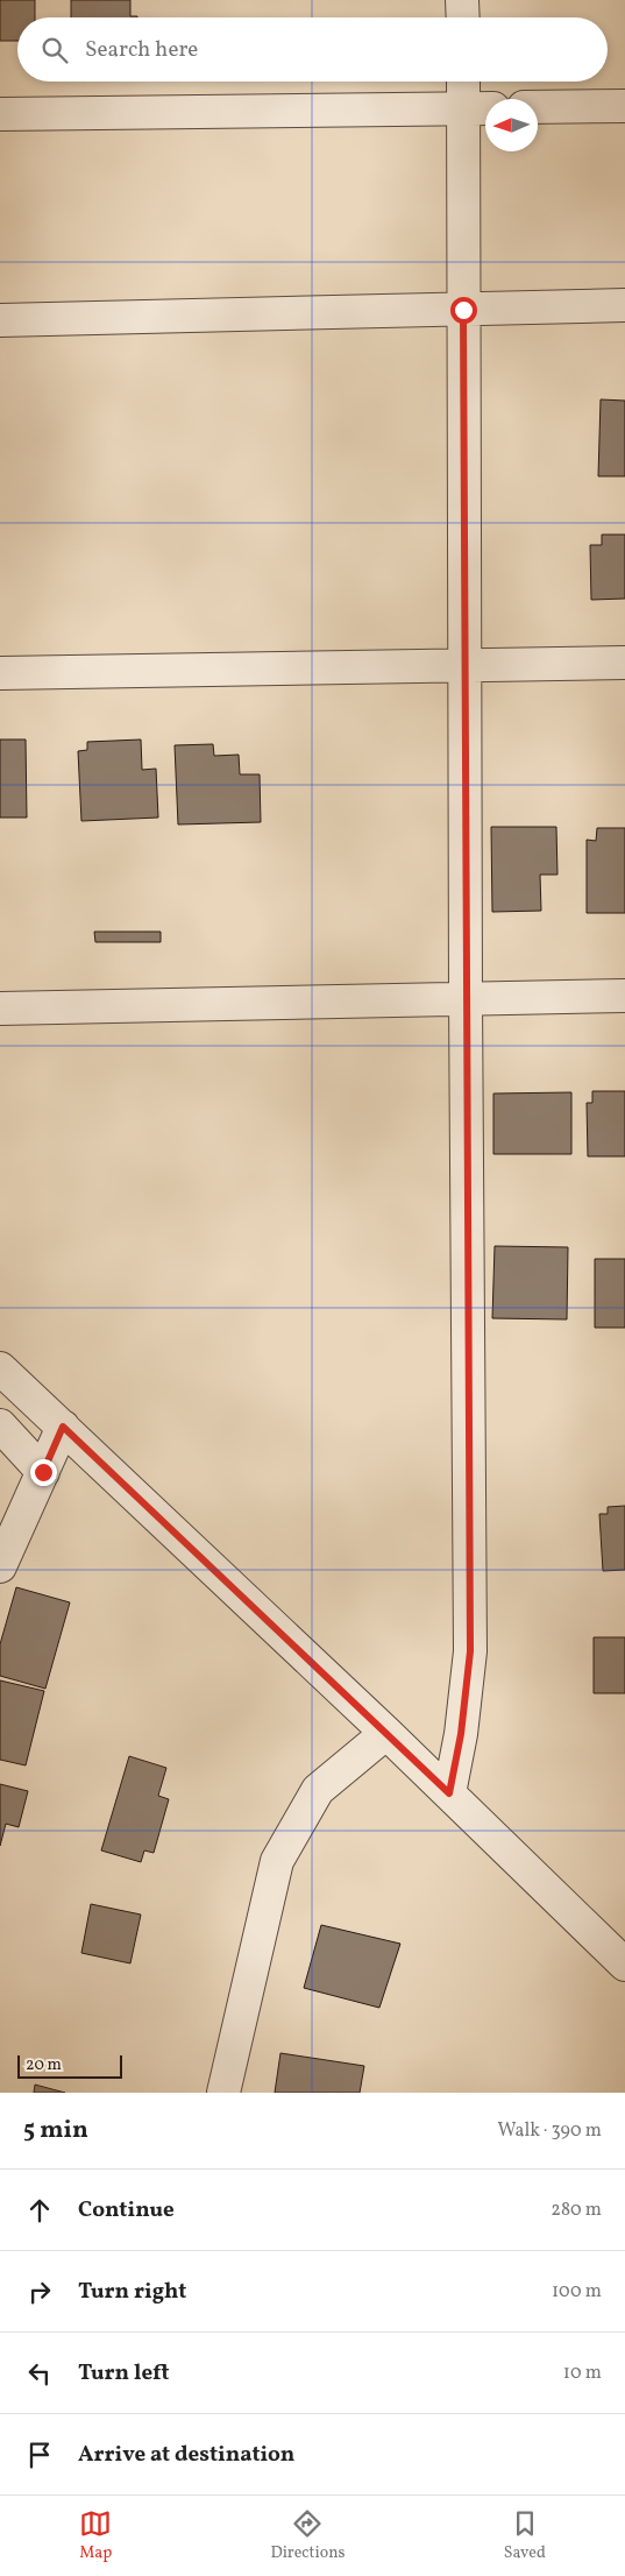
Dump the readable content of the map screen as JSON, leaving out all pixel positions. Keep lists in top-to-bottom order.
{
  "scale_bar": "20 m",
  "north": "left",
  "page": {
    "search": "Search here",
    "scale": "20 m",
    "heading": ["5 min", "Walk · 390 m"],
    "list": [
      ["Continue", "280 m"],
      ["Turn right", "100 m"],
      ["Turn left", "10 m"],
      "Arrive at destination"
    ],
    "nav": ["Map", "Directions", "Saved"]
  }
}
